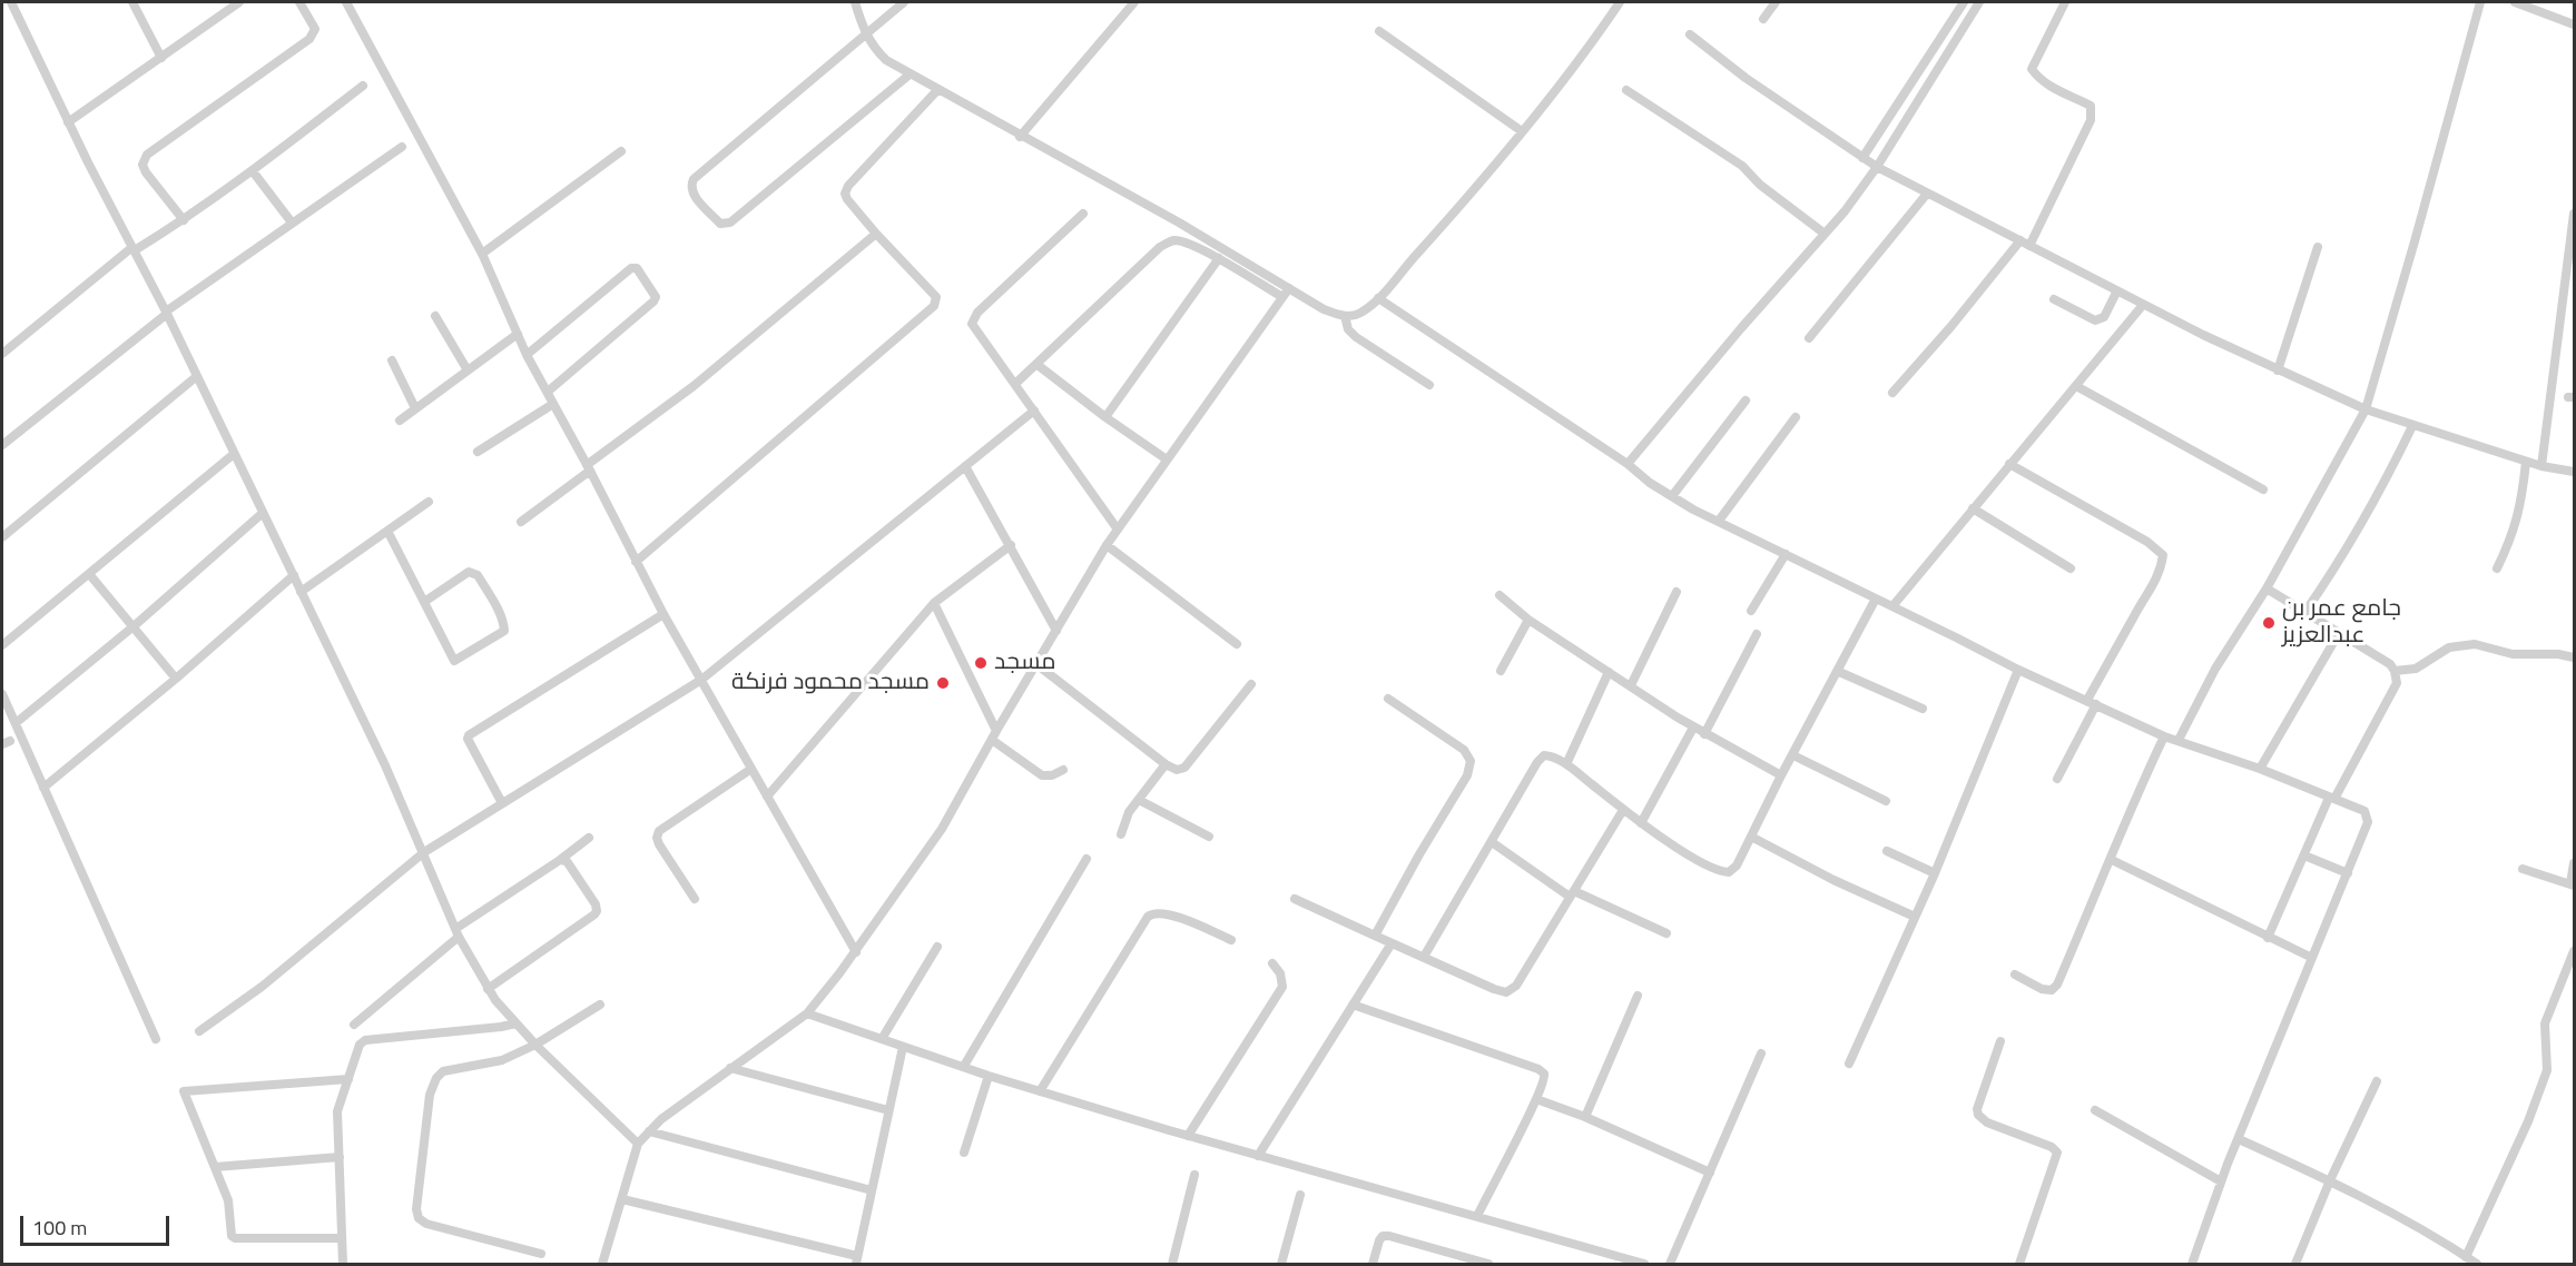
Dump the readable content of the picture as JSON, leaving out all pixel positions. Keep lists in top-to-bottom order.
{
  "places": ["جامع عمر بن عبدالعزيز", "مسجد", "مسجد محمود فرنكة"],
  "scale_bar": "100 m"
}
